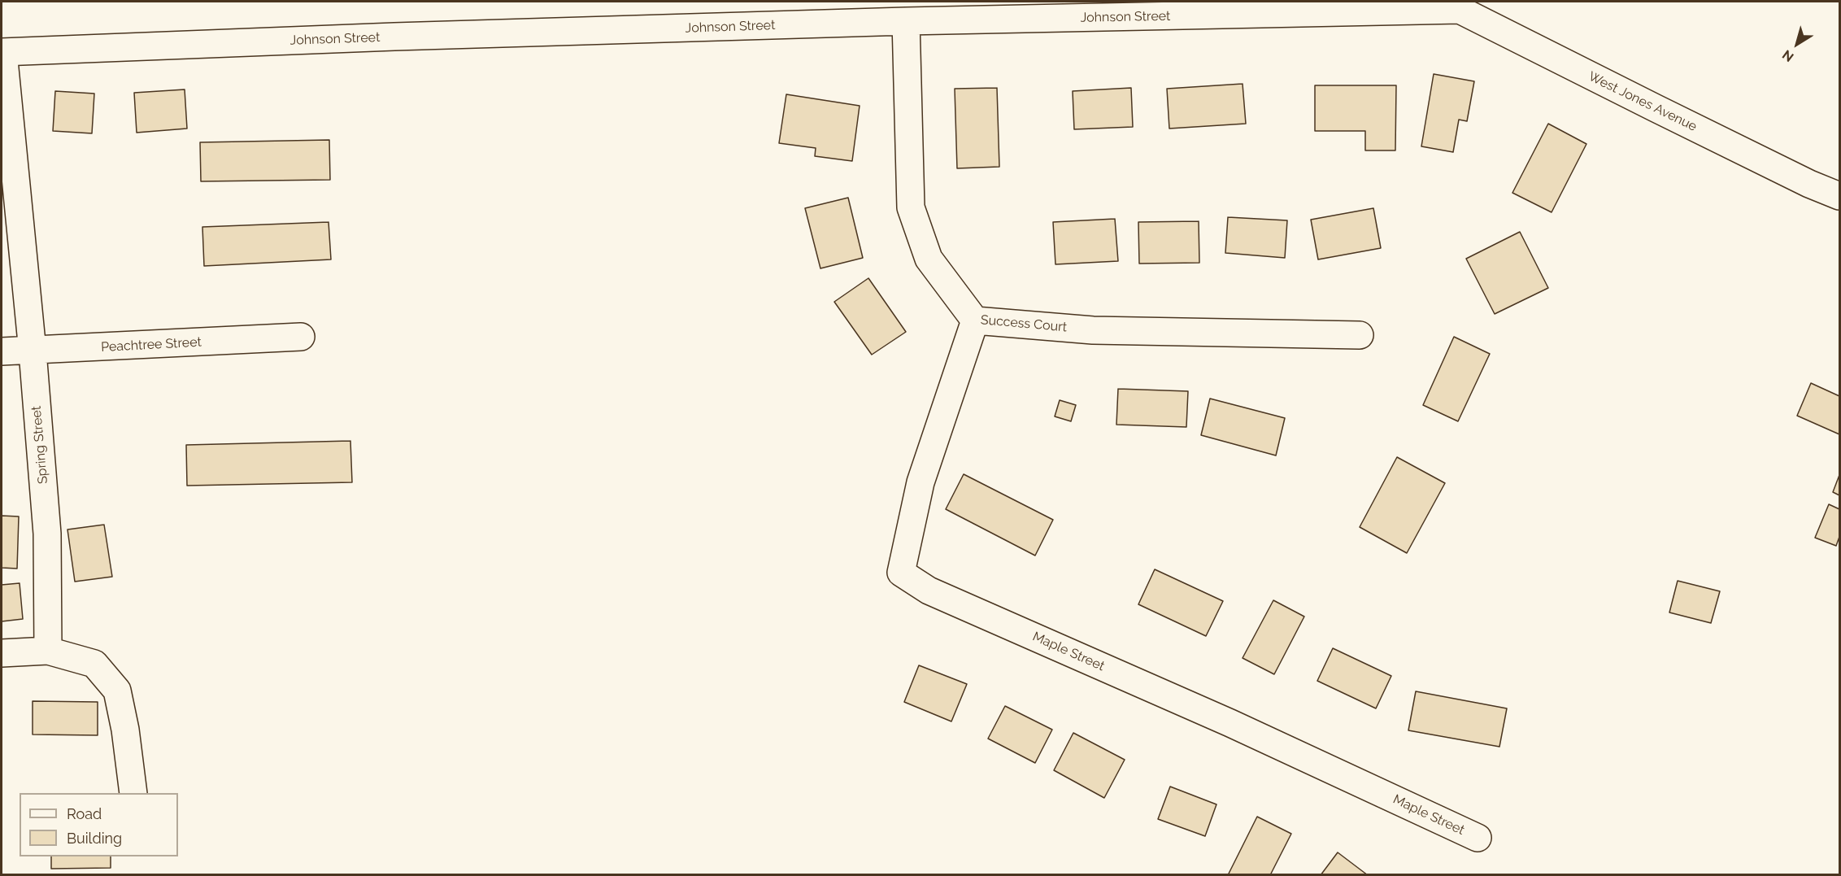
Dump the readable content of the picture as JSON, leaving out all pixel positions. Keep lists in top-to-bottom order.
{
  "streets": {
    "street": [
      "Johnson Street",
      "West Jones Avenue",
      "Success Court",
      "Peachtree Street",
      "Spring Street",
      "Maple Street"
    ]
  },
  "crossings": [
    ["Johnson Street", "West Jones Avenue"],
    ["Johnson Street", "Success Court"],
    ["Johnson Street", "Spring Street"],
    ["Success Court", "Maple Street"],
    ["Peachtree Street", "Spring Street"]
  ],
  "legend": ["Road", "Building"],
  "north": "bottom left"
}
